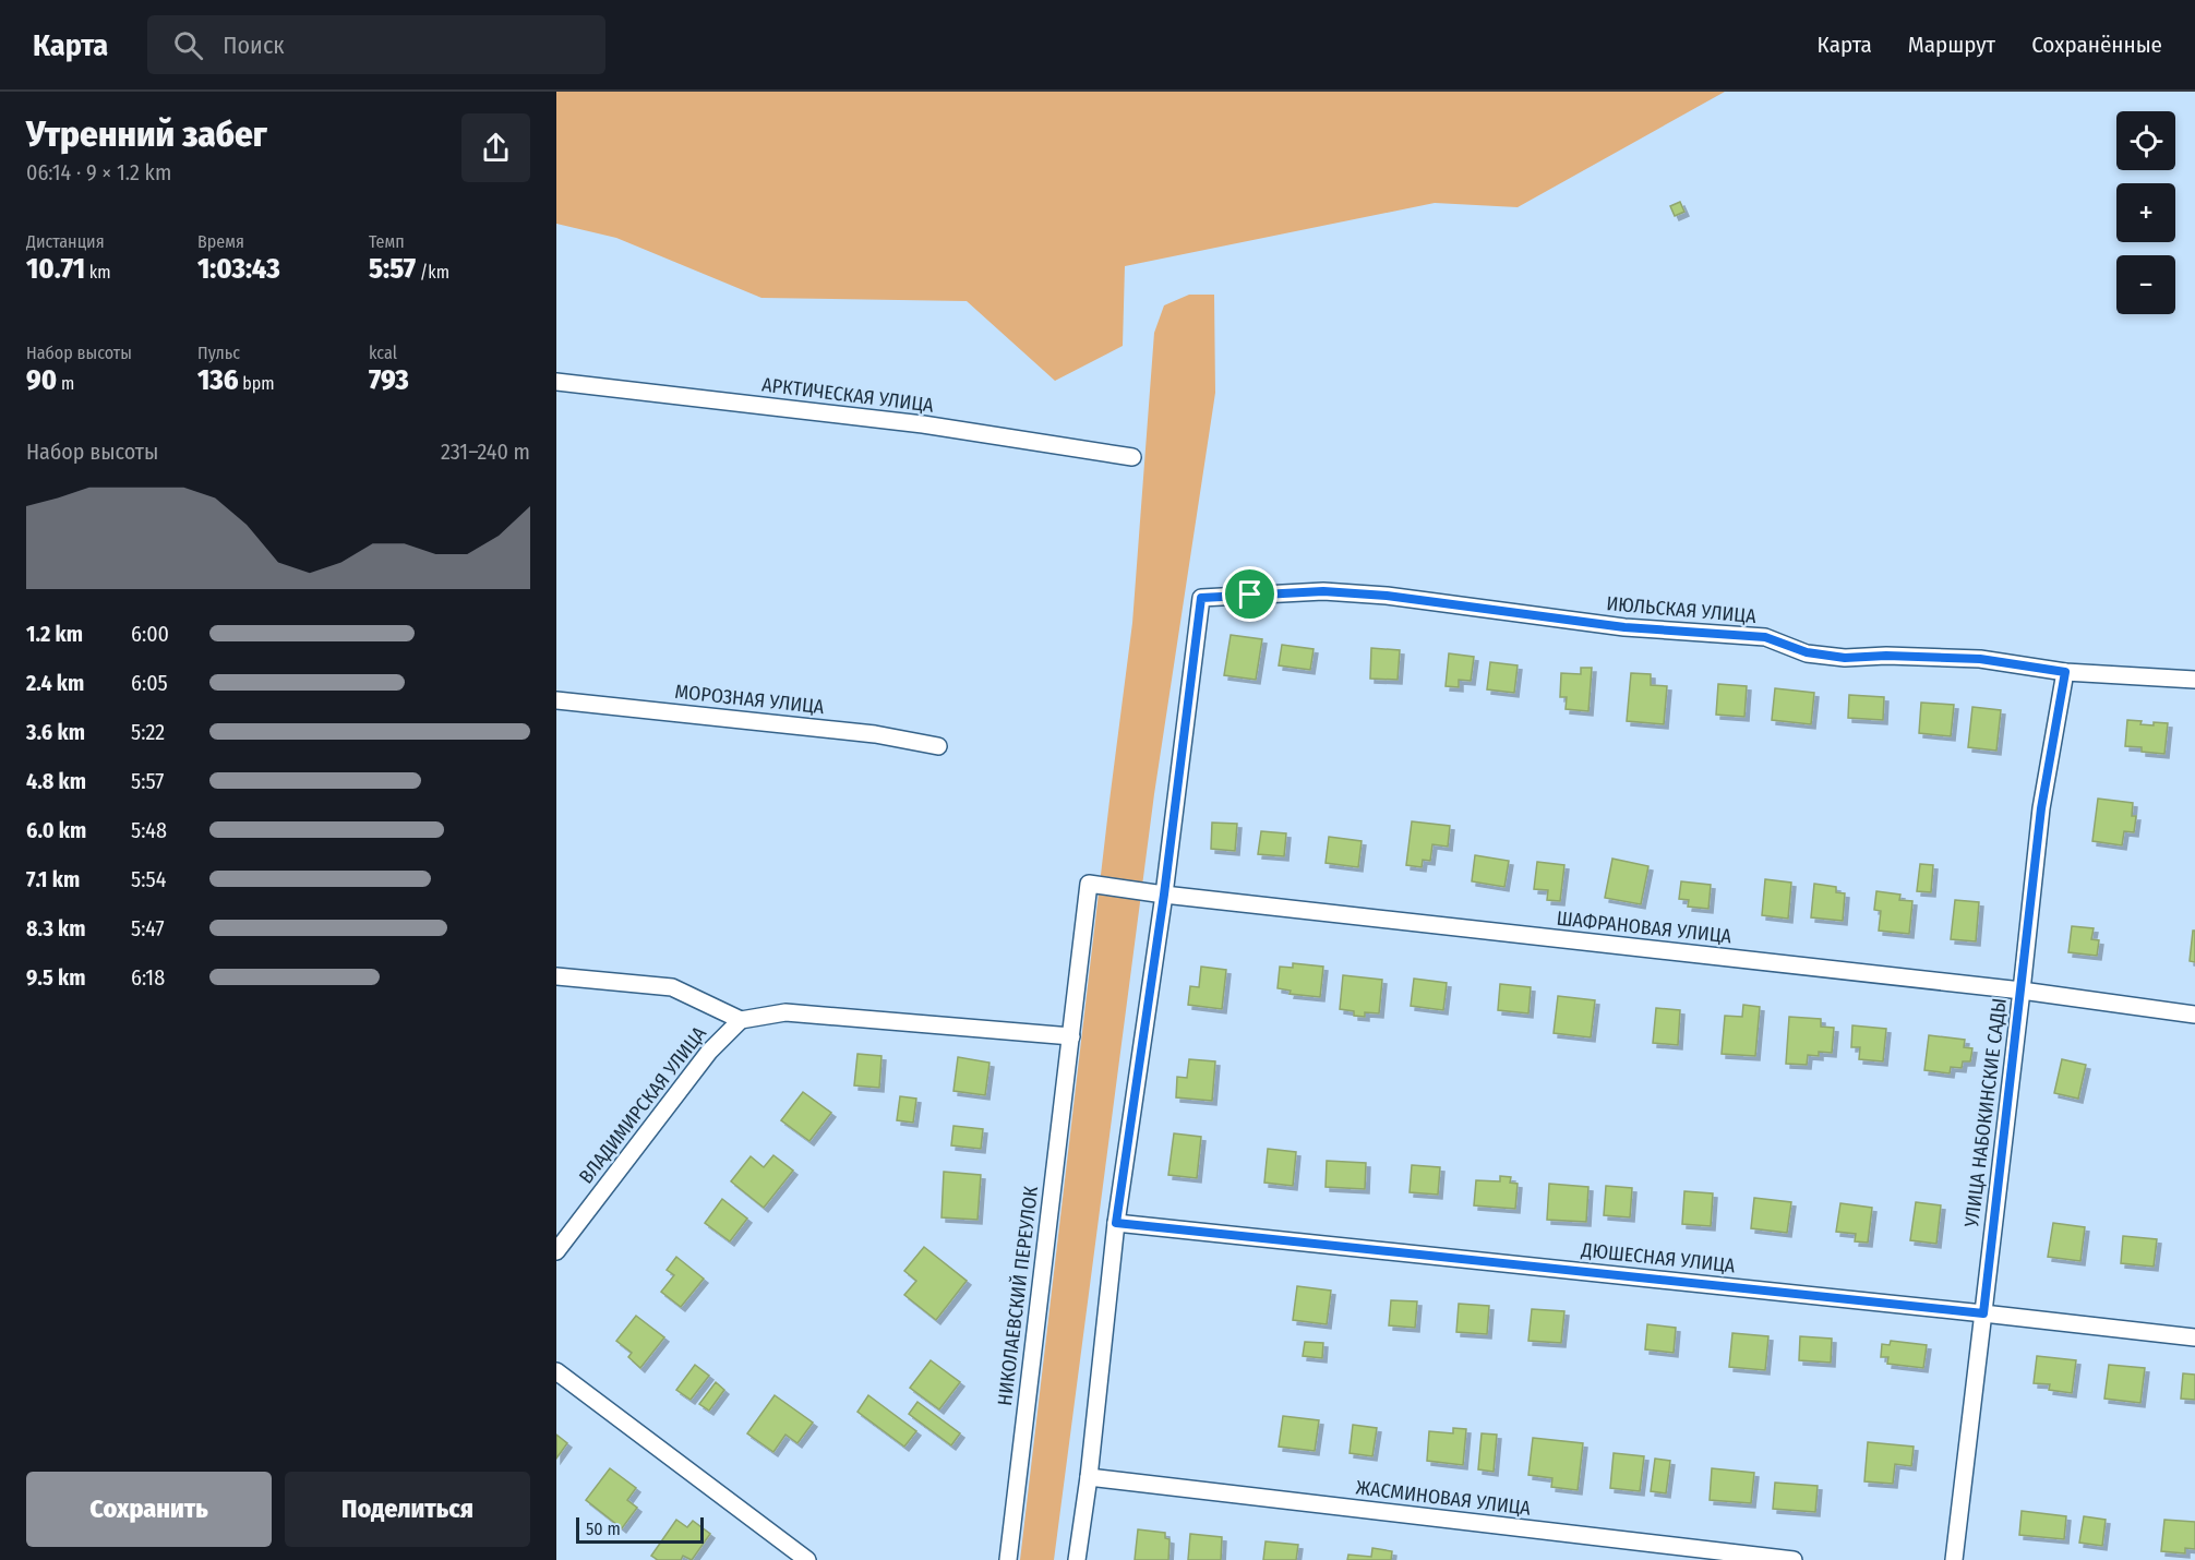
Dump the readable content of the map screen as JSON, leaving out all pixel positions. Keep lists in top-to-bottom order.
{
  "streets": {
    "street": [
      "АРКТИЧЕСКАЯ УЛИЦА",
      "ИЮЛЬСКАЯ УЛИЦА",
      "МОРОЗНАЯ УЛИЦА",
      "ШАФРАНОВАЯ УЛИЦА",
      "ВЛАДИМИРСКАЯ УЛИЦА",
      "УЛИЦА НАБОКИНСКИЕ САДЫ",
      "ДЮШЕСНАЯ УЛИЦА",
      "НИКОЛАЕВСКИЙ ПЕРЕУЛОК",
      "ЖАСМИНОВАЯ УЛИЦА"
    ]
  },
  "crossings": [
    ["ИЮЛЬСКАЯ УЛИЦА", "ШАФРАНОВАЯ УЛИЦА"],
    ["ИЮЛЬСКАЯ УЛИЦА", "УЛИЦА НАБОКИНСКИЕ САДЫ"],
    ["ШАФРАНОВАЯ УЛИЦА", "УЛИЦА НАБОКИНСКИЕ САДЫ"],
    ["ШАФРАНОВАЯ УЛИЦА", "НИКОЛАЕВСКИЙ ПЕРЕУЛОК"],
    ["УЛИЦА НАБОКИНСКИЕ САДЫ", "ДЮШЕСНАЯ УЛИЦА"]
  ],
  "scale_bar": "50 m",
  "page": {
    "header": "Карта",
    "search": "Поиск",
    "nav": ["Карта", "Маршрут", "Сохранённые"],
    "heading": ["Утренний забег", "06:14 · 9 × 1.2 km"],
    "map_buttons": ["+", "−"],
    "stats": [
      ["Дистанция", "10.71 km"],
      ["Время", "1:03:43"],
      ["Темп", "5:57 /km"],
      ["Набор высоты", "90 m"],
      ["Пульс", "136 bpm"],
      ["kcal", "793"]
    ],
    "chart": ["Набор высоты", "231–240 m"],
    "list": [
      {
        "name": "1.2 km",
        "note": "6:00"
      },
      {
        "name": "2.4 km",
        "note": "6:05"
      },
      {
        "name": "3.6 km",
        "note": "5:22"
      },
      {
        "name": "4.8 km",
        "note": "5:57"
      },
      {
        "name": "6.0 km",
        "note": "5:48"
      },
      {
        "name": "7.1 km",
        "note": "5:54"
      },
      {
        "name": "8.3 km",
        "note": "5:47"
      },
      {
        "name": "9.5 km",
        "note": "6:18"
      }
    ],
    "buttons": ["Сохранить", "Поделиться"],
    "scale": "50 m"
  }
}
